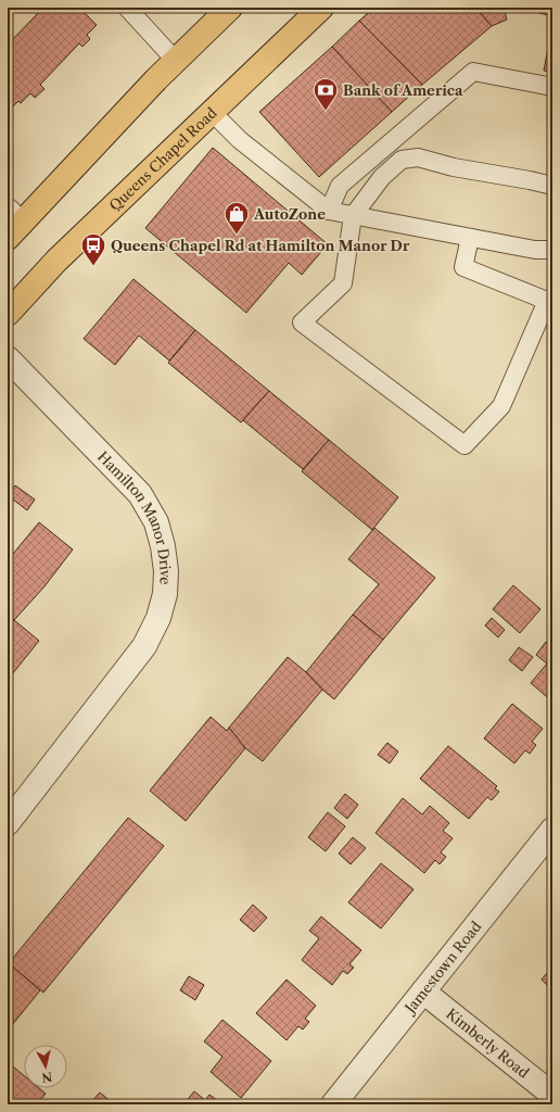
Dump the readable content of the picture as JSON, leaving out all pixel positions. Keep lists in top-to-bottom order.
{
  "streets": {
    "main road": ["Queens Chapel Road"],
    "street": ["Hamilton Manor Drive", "Jamestown Road", "Kimberly Road"]
  },
  "crossings": [
    ["Jamestown Road", "Kimberly Road"]
  ],
  "places": {
    "bank": ["Bank of America"],
    "shop": ["AutoZone"],
    "bus stop": ["Queens Chapel Rd at Hamilton Manor Dr"]
  },
  "north": "bottom"
}
